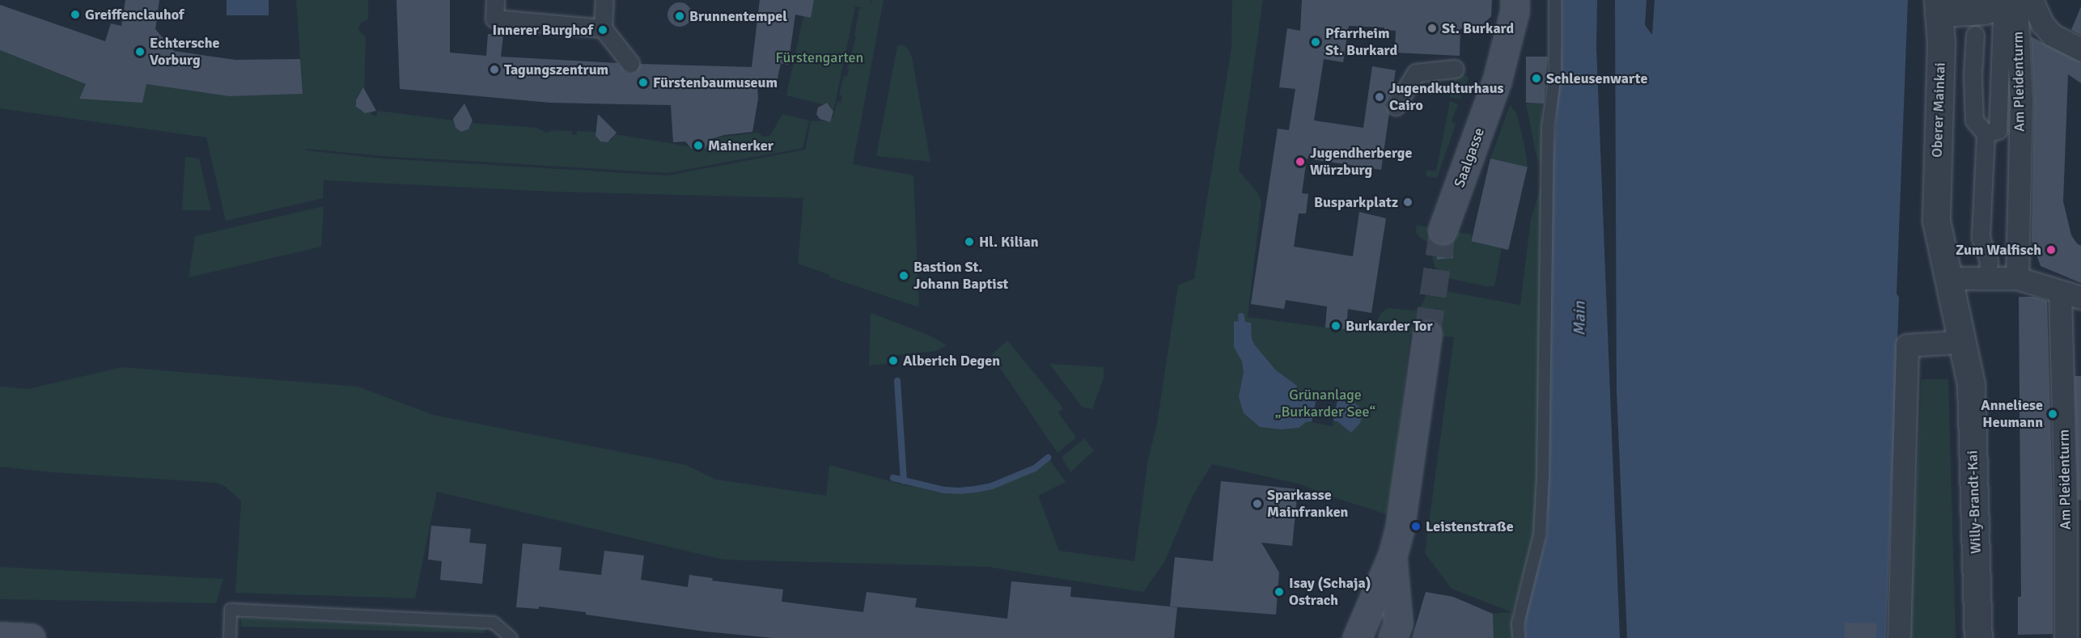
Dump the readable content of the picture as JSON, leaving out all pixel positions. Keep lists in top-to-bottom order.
{
  "streets": {
    "main road": ["Saalgasse"],
    "street": ["Am Pleidenturm", "Oberer Mainkai", "Willy-Brandt-Kai"]
  },
  "crossings": [
    ["Oberer Mainkai", "Willy-Brandt-Kai"]
  ],
  "water": ["Main"],
  "parks": ["Fürstengarten", "Grünanlage „Burkarder See“"],
  "places": [
    "Greiffenclauhof",
    "Brunnentempel",
    "St. Burkard",
    "Innerer Burghof",
    "Pfarrheim St. Burkard",
    "Echtersche Vorburg",
    "Tagungszentrum",
    "Schleusenwarte",
    "Fürstenbaumuseum",
    "Jugendkulturhaus Cairo",
    "Mainerker",
    "Jugendherberge Würzburg",
    "Busparkplatz",
    "Hl. Kilian",
    "Zum Walfisch",
    "Bastion St. Johann Baptist",
    "Burkarder Tor",
    "Alberich Degen",
    "Anneliese Heumann",
    "Sparkasse Mainfranken",
    "Leistenstraße",
    "Isay (Schaja) Ostrach"
  ]
}
